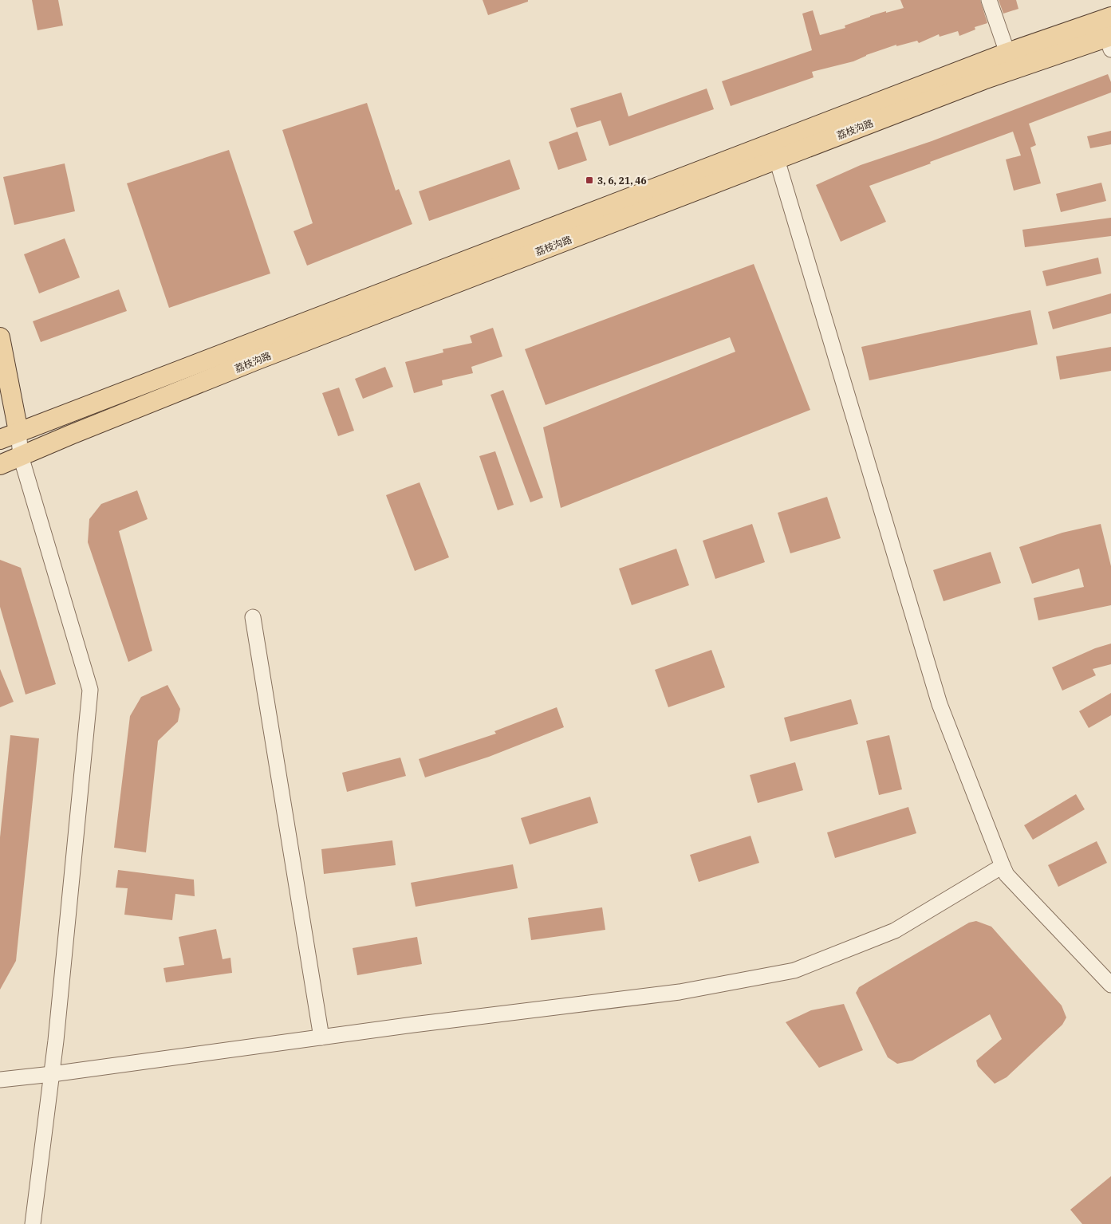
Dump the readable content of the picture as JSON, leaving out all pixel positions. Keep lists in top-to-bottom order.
{
  "streets": {
    "main road": ["荔枝沟路"]
  },
  "places": {
    "transit": ["3, 6, 21, 46"]
  }
}
